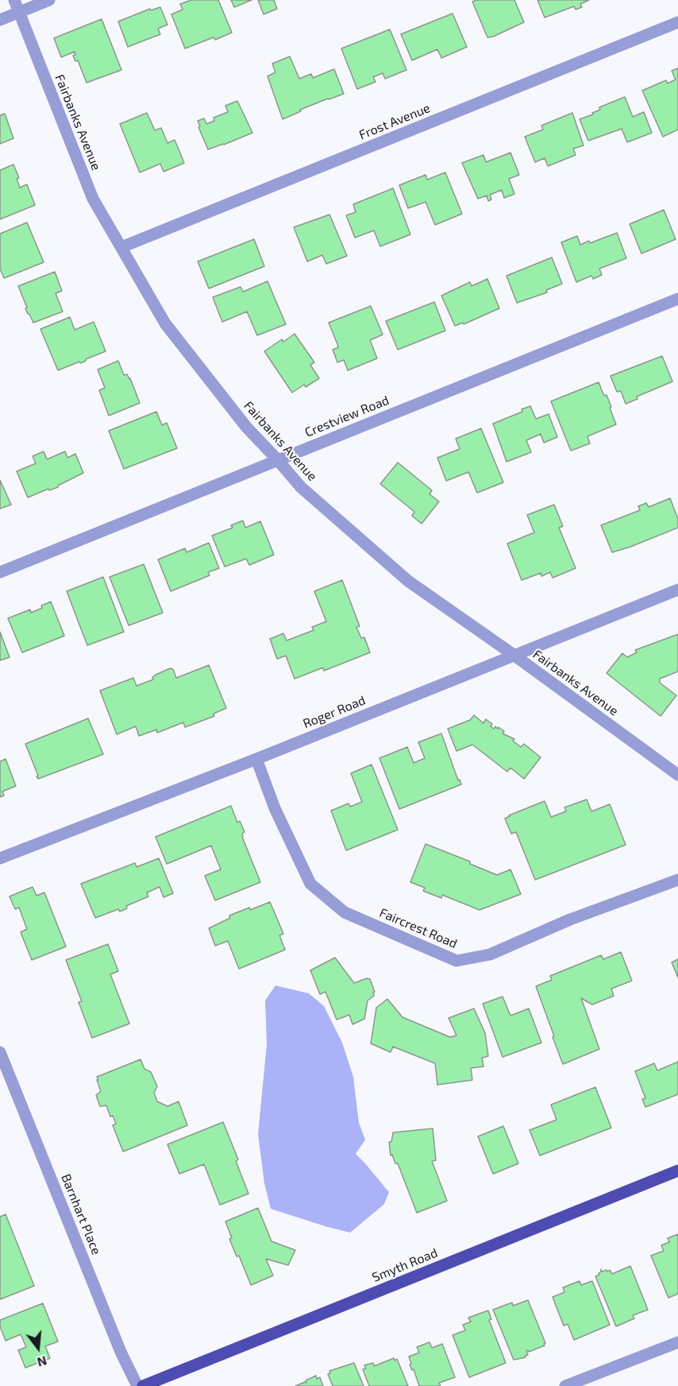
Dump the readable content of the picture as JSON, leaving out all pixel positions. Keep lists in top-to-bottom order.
{
  "streets": {
    "main road": ["Smyth Road"],
    "street": [
      "Frost Avenue",
      "Fairbanks Avenue",
      "Crestview Road",
      "Roger Road",
      "Faircrest Road",
      "Barnhart Place"
    ]
  },
  "crossings": [
    ["Frost Avenue", "Fairbanks Avenue"],
    ["Fairbanks Avenue", "Crestview Road"],
    ["Fairbanks Avenue", "Roger Road"],
    ["Roger Road", "Faircrest Road"]
  ],
  "north": "bottom"
}
